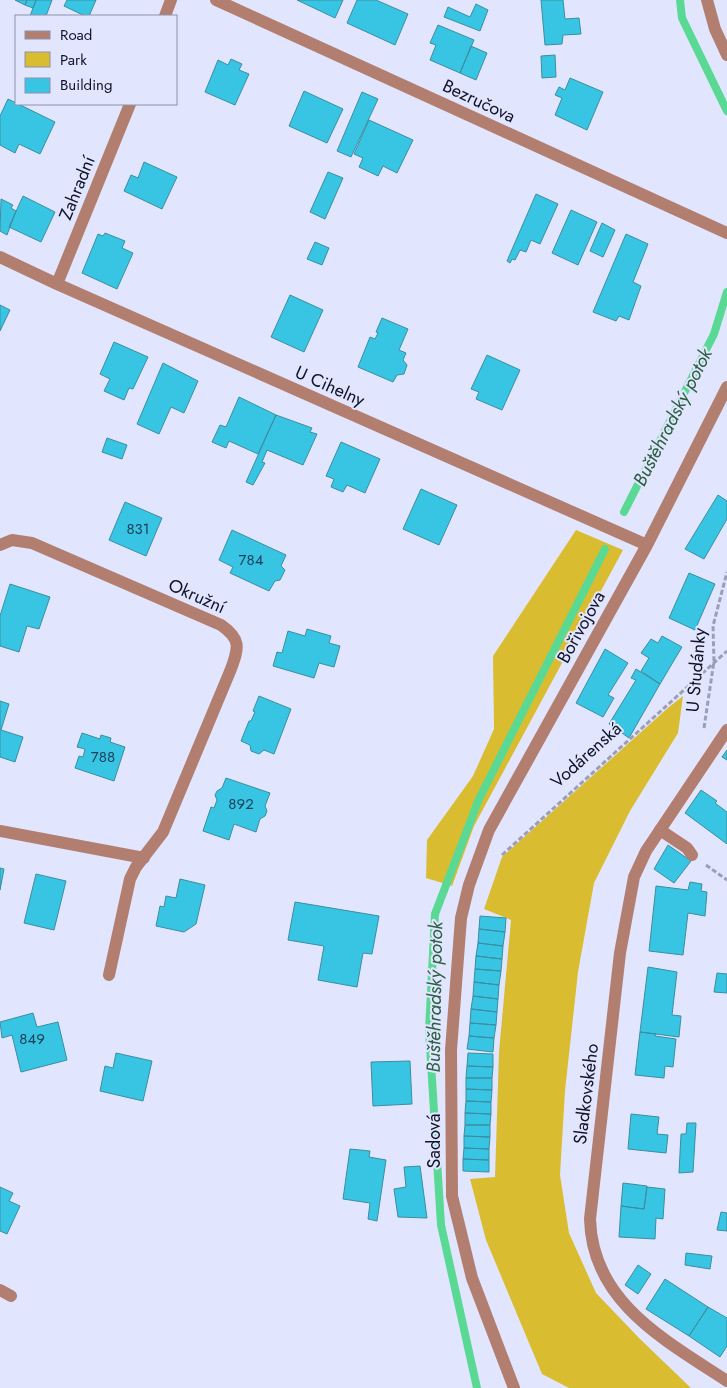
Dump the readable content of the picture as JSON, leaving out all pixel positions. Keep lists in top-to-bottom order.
{
  "streets": {
    "street": [
      "Bezručova",
      "Zahradní",
      "U Cihelny",
      "Okružní",
      "Bořivojova",
      "Sladkovského",
      "Sadová"
    ],
    "path": ["U Studánky", "Vodárenská"]
  },
  "crossings": [
    ["Zahradní", "U Cihelny"],
    ["U Cihelny", "Bořivojova"],
    ["Bořivojova", "Sadová"],
    ["U Studánky", "Vodárenská"]
  ],
  "water": ["Buštěhradský potok"],
  "house_numbers": [
    "831",
    "784",
    "788",
    "892",
    "849"
  ],
  "legend": ["Road", "Park", "Building"]
}
